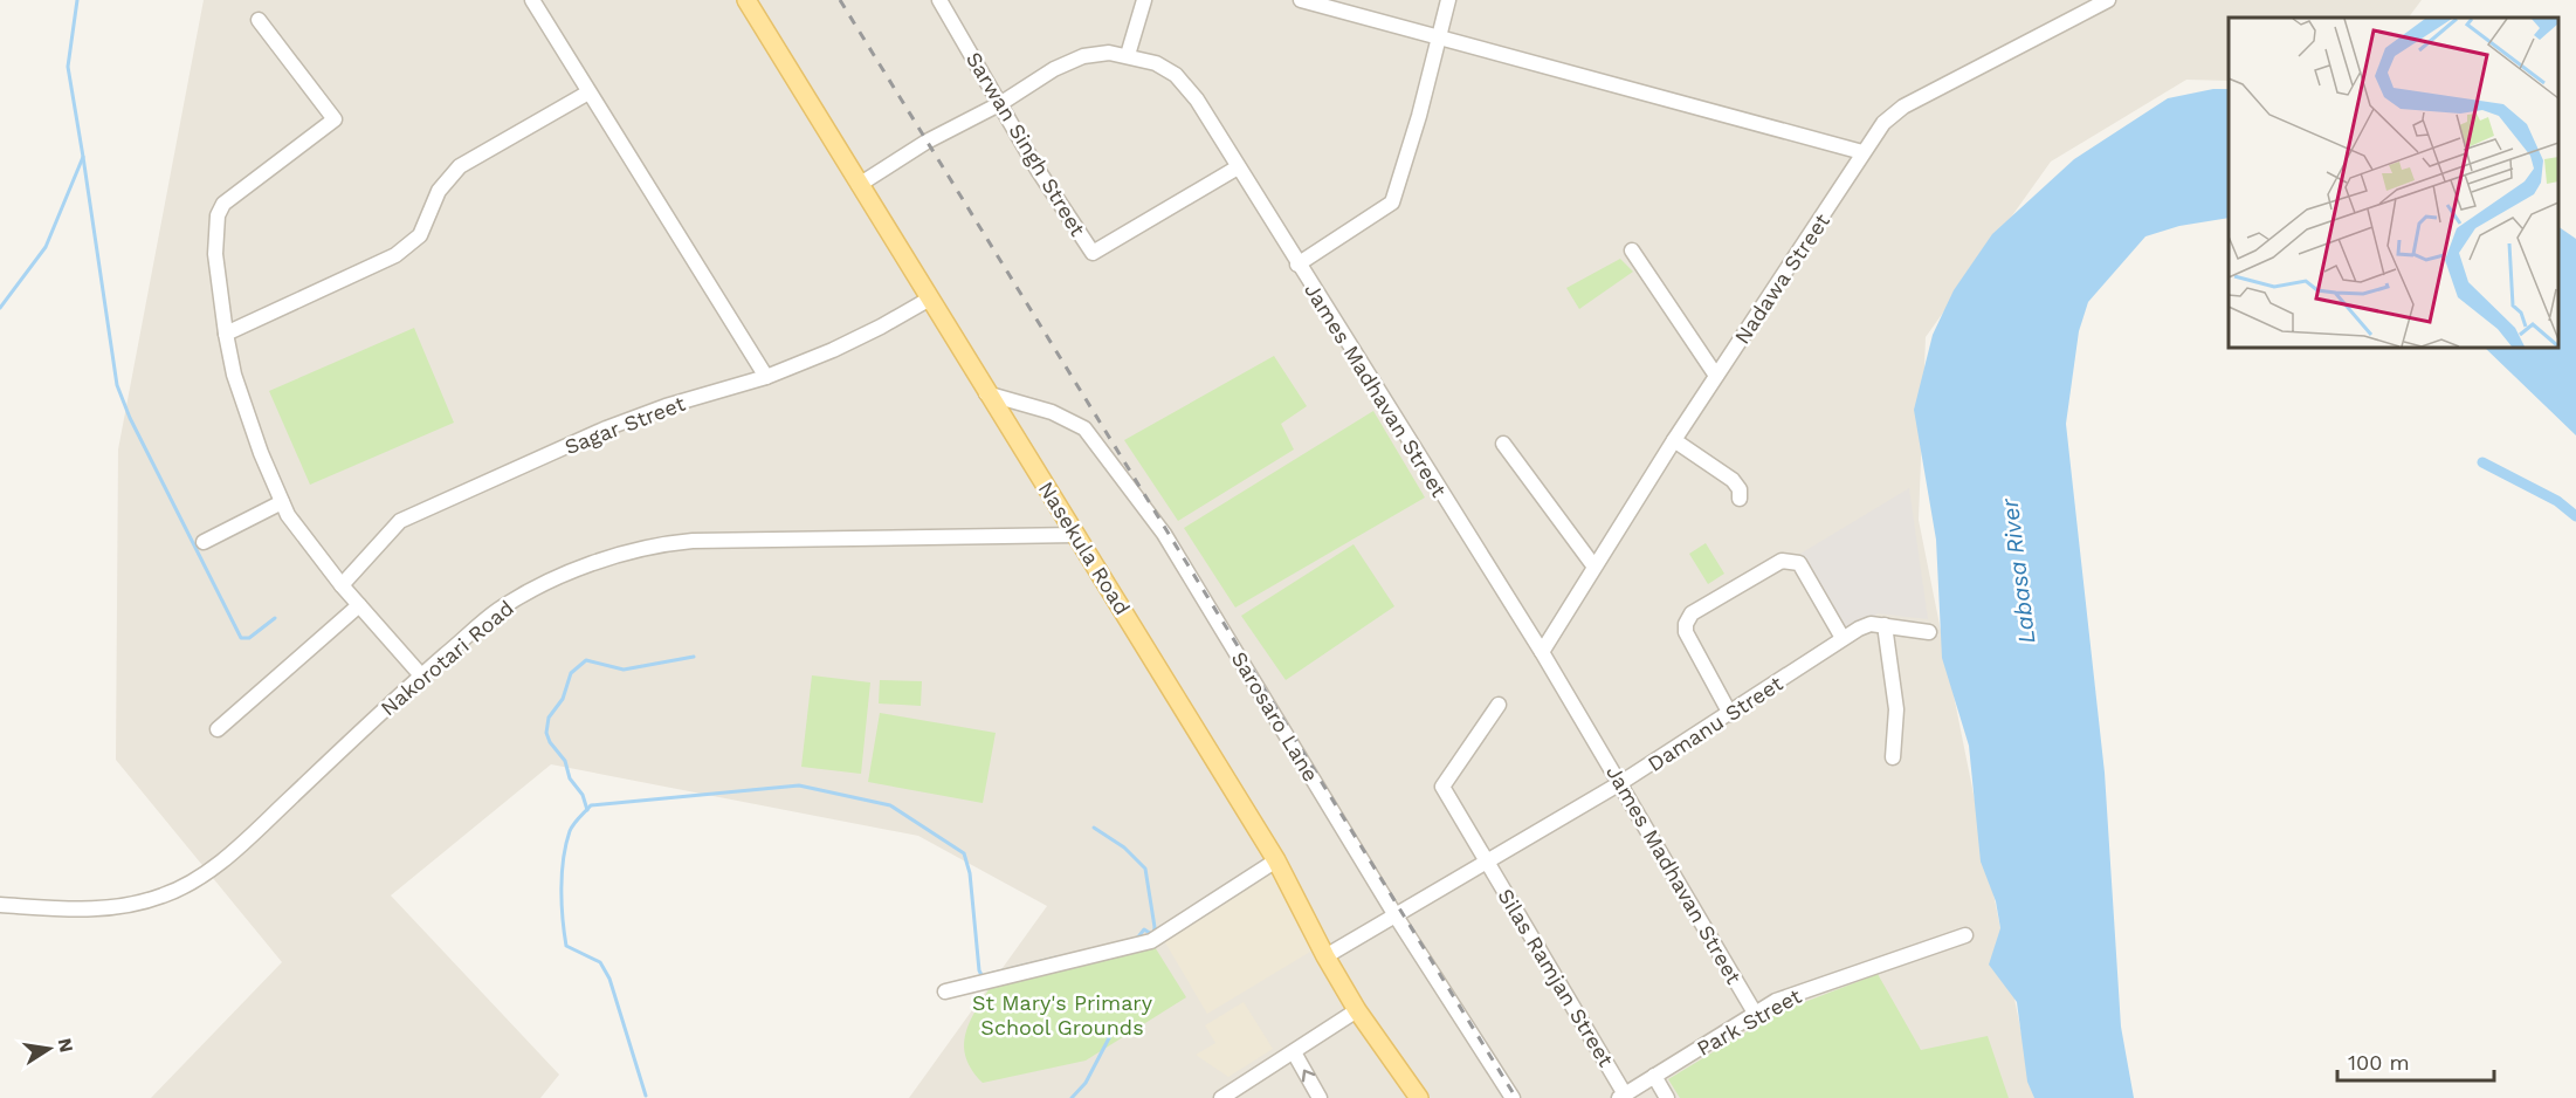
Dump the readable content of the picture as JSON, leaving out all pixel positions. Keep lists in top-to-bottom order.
{
  "streets": {
    "main road": ["Nasekula Road"],
    "street": [
      "Sarwan Singh Street",
      "Nadawa Street",
      "James Madhavan Street",
      "Sagar Street",
      "Nakorotari Road",
      "Sarosaro Lane",
      "Damanu Street",
      "Silas Ramjan Street",
      "Park Street"
    ]
  },
  "crossings": [
    ["Sarwan Singh Street", "James Madhavan Street"],
    ["Nadawa Street", "James Madhavan Street"],
    ["James Madhavan Street", "Nasekula Road"],
    ["James Madhavan Street", "Damanu Street"],
    ["James Madhavan Street", "Park Street"],
    ["Sagar Street", "Nasekula Road"],
    ["Nasekula Road", "Nakorotari Road"],
    ["Nasekula Road", "Sarosaro Lane"],
    ["Nasekula Road", "Damanu Street"],
    ["Sarosaro Lane", "Damanu Street"],
    ["Damanu Street", "Silas Ramjan Street"],
    ["Silas Ramjan Street", "Park Street"]
  ],
  "water": ["Labasa River"],
  "parks": ["St Mary's Primary School Grounds"],
  "scale_bar": "100 m",
  "north": "right"
}
